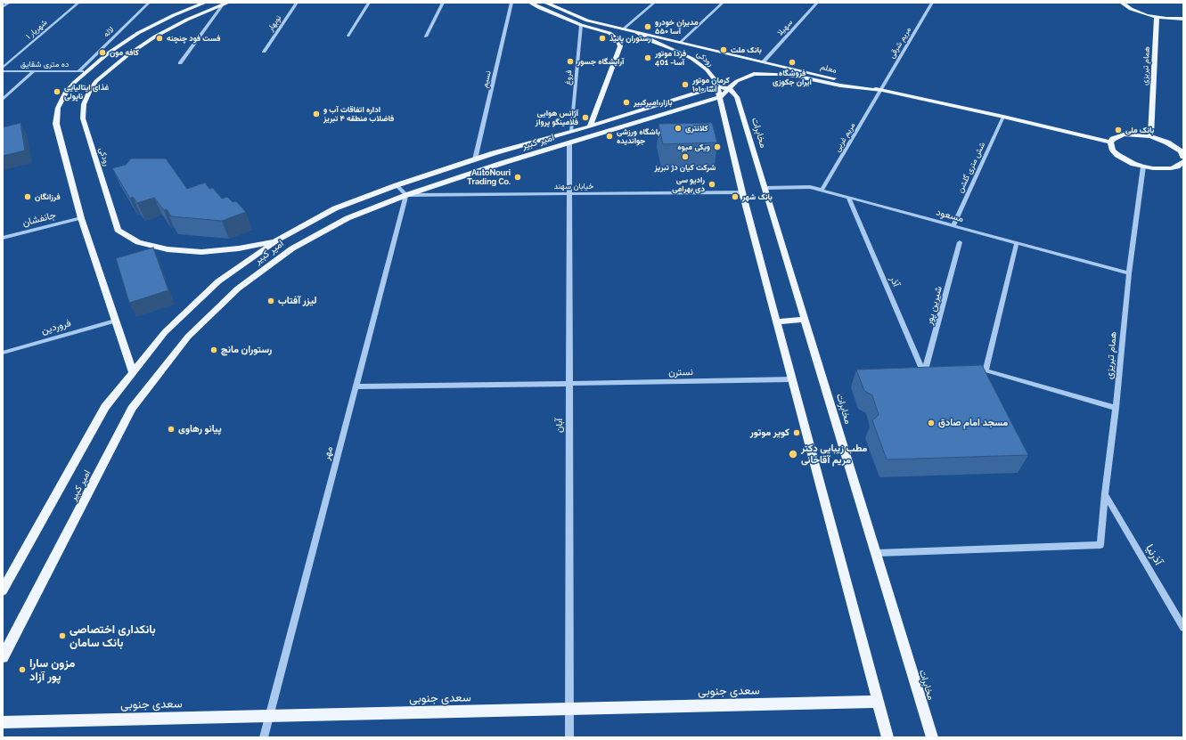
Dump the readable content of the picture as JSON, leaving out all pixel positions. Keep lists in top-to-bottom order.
{
  "streets": {
    "main road": [
      "رودکی",
      "همام تبریزی",
      "معلم",
      "مخابرات",
      "امیر کبیر",
      "رودکى",
      "سعدى جنوبی"
    ],
    "street": [
      "نوبهار",
      "سهیلا",
      "شهریار ۱",
      "لاله",
      "مریم شرقی",
      "ده متری شقایق",
      "فروغ",
      "نسیم",
      "مریم غربی",
      "شش متری گلشن",
      "خیابان سهند",
      "مسعود",
      "جانفشان",
      "آذر",
      "شیرین پور",
      "فروردین",
      "نسترن",
      "آبان",
      "مهر",
      "آذرنیا"
    ]
  },
  "crossings": [
    ["سهیلا", "معلم"],
    ["لاله", "ده متری شقایق"],
    ["مریم شرقی", "معلم"],
    ["مریم شرقی", "مریم غربی"],
    ["مریم شرقی", "امیر کبیر"],
    ["رودکی", "معلم"],
    ["رودکی", "امیر کبیر"],
    ["همام تبریزی", "مخابرات"],
    ["همام تبریزی", "مسعود"],
    ["همام تبریزی", "آذرنیا"],
    ["معلم", "مریم غربی"],
    ["معلم", "امیر کبیر"],
    ["معلم", "شش متری گلشن"],
    ["فروغ", "امیر کبیر"],
    ["نسیم", "امیر کبیر"],
    ["مخابرات", "امیر کبیر"],
    ["مخابرات", "مسعود"],
    ["مریم غربی", "امیر کبیر"],
    ["مریم غربی", "مسعود"],
    ["امیر کبیر", "رودکى"],
    ["امیر کبیر", "خیابان سهند"],
    ["امیر کبیر", "آبان"],
    ["امیر کبیر", "مهر"],
    ["شش متری گلشن", "مسعود"],
    ["خیابان سهند", "آبان"],
    ["خیابان سهند", "مهر"],
    ["مسعود", "آذر"],
    ["آذر", "شیرین پور"],
    ["نسترن", "آبان"],
    ["نسترن", "مهر"],
    ["آبان", "سعدى جنوبی"],
    ["مهر", "سعدى جنوبی"]
  ],
  "places": [
    "مدیران خودرو ۵۵۰ آسا",
    "فست فود چنچنه",
    "رستوران پانیذ",
    "بانک ملت",
    "کافه مون",
    "فردا موتور 401 -آسا",
    "آرایشگاه جسور",
    "فروشگاه ایران جکوزی",
    "کرمان موتور ۱۰۱۰ آسا",
    "غذای ایتالیایی ناپولی",
    "بازار امیرکبیر",
    "اداره اتفاقات آب و فاضلاب منطقه ۴ تبریز",
    "آژانس هوایی فلامینگو پرواز",
    "کلانتری",
    "بانک ملی",
    "باشگاه ورزشی جواندیده",
    "ویکی میوه",
    "شرکت کیان دژ تبریز",
    "AutoNouri Trading Co.",
    "رادیو سی دی بهرامی",
    "فرزانگان",
    "بانک شهر",
    "لیزر آفتاب",
    "رستوران مانچ",
    "مسجد امام صادق",
    "پیانو رهاوی",
    "کویر موتور",
    "مطب زیبایی دکتر مریم آقاخانی",
    "بانکداری اختصاصی بانک سامان",
    "مزون سارا پور آزاد"
  ]
}
